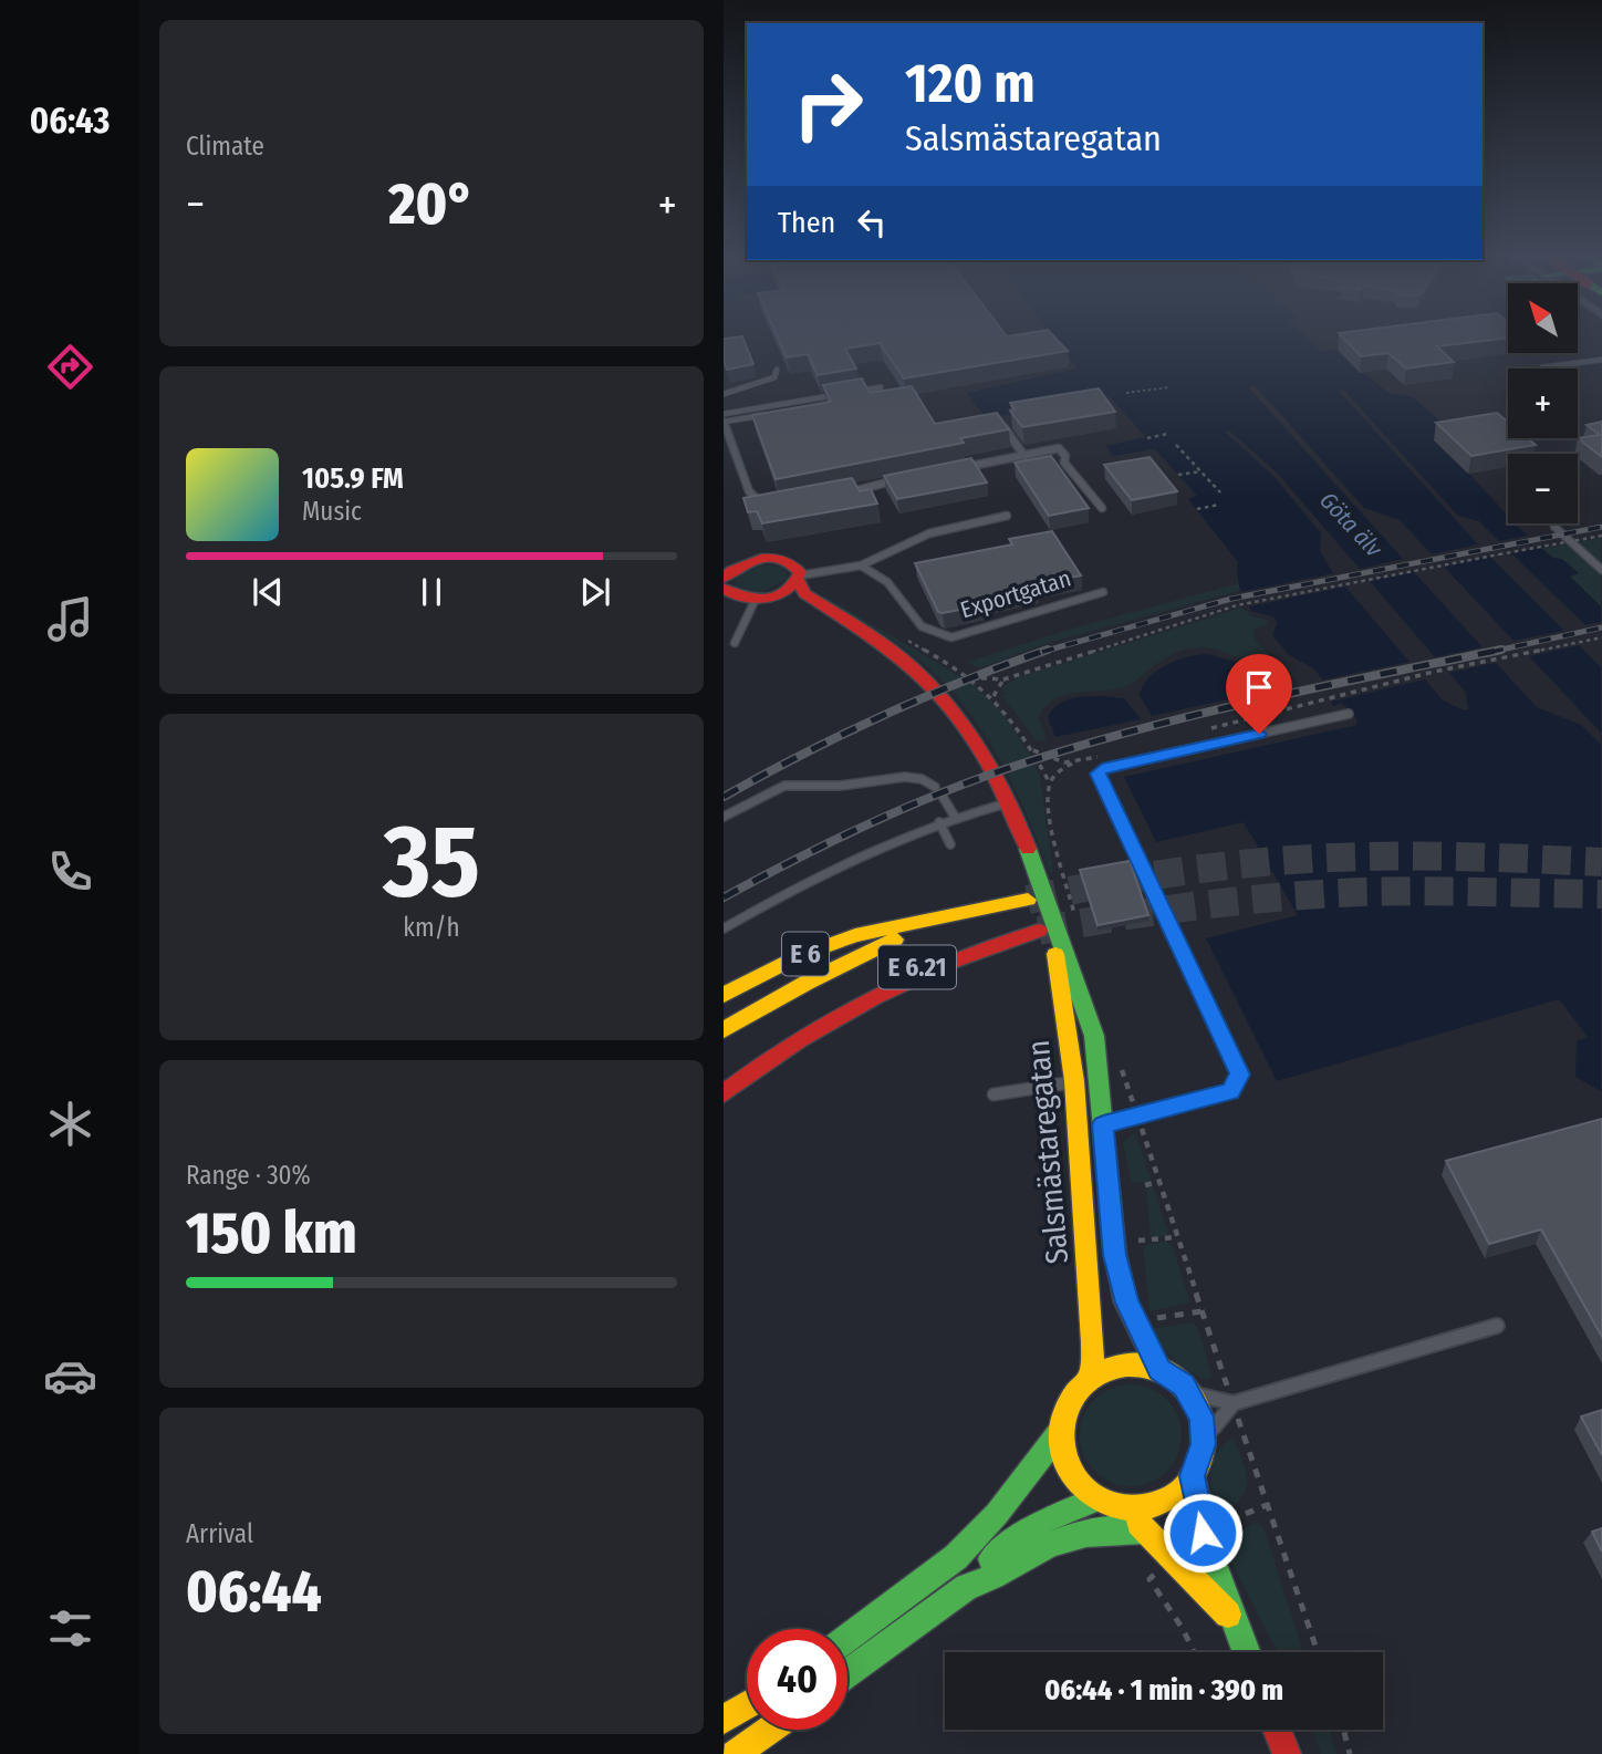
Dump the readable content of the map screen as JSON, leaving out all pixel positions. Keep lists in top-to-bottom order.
{
  "streets": {
    "main road": ["E 6", "E 6.21", "Salsmästaregatan"],
    "lane": ["Exportgatan"]
  },
  "crossings": [
    ["E 6", "E 6.21"],
    ["E 6.21", "Salsmästaregatan"]
  ],
  "water": ["Göta älv"],
  "north": "top left",
  "page": {
    "tabs": "06:43",
    "tile": [
      "Climate",
      ["35", "km/h"],
      ["Range · 30%", "150 km"],
      ["Arrival", "06:44"]
    ],
    "turn": ["120 m", "Salsmästaregatan"],
    "heat": ["−", "20°", "+"],
    "then": "Then",
    "map_buttons": ["+", "−"],
    "song": ["105.9 FM", "Music"],
    "limit": "40",
    "trip": "06:44 · 1 min · 390 m"
  }
}
